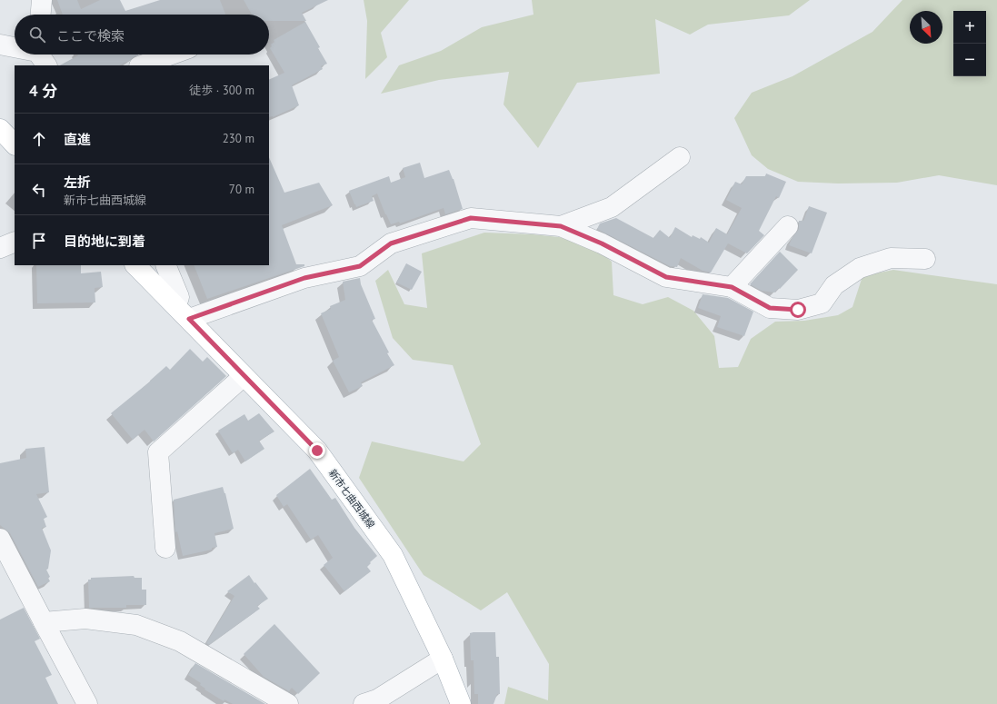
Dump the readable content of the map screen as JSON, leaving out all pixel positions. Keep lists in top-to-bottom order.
{
  "streets": {
    "main road": ["新市七曲西城線"]
  },
  "north": "bottom right",
  "page": {
    "map_buttons": ["+", "−"],
    "search": "ここで検索",
    "heading": ["4 分", "徒歩 · 300 m"],
    "list": [
      ["直進", "230 m"],
      ["左折", "新市七曲西城線", "70 m"],
      "目的地に到着"
    ]
  }
}
